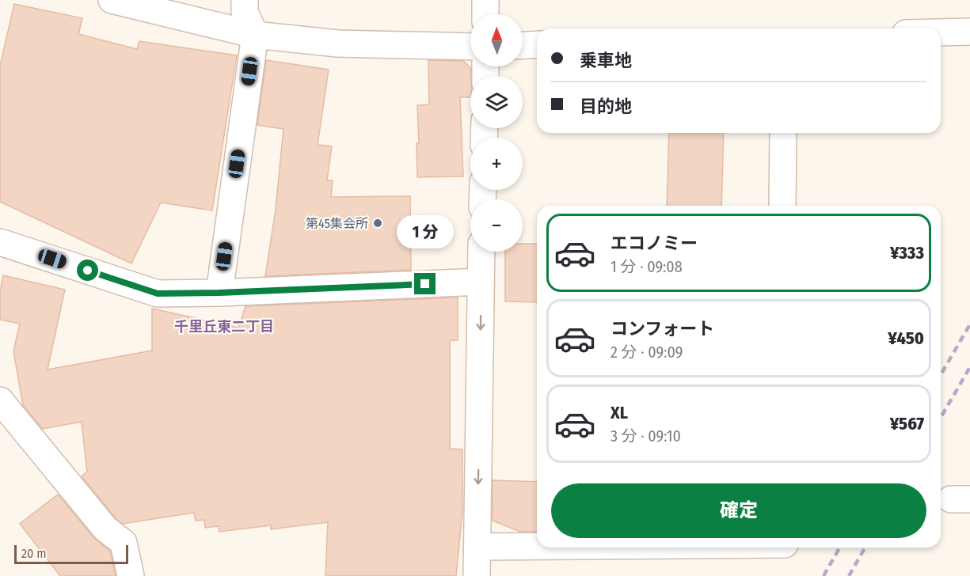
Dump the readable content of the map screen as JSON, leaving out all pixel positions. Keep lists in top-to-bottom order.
{
  "districts": ["千里丘東二丁目"],
  "places": ["第45集会所"],
  "scale_bar": "20 m",
  "north": "top",
  "page": {
    "map_buttons": ["+", "−"],
    "banner": ["乗車地", "目的地"],
    "list": [
      {
        "name": "エコノミー",
        "note": "1 分 · 09:08",
        "value": "¥333"
      },
      {
        "name": "コンフォート",
        "note": "2 分 · 09:09",
        "value": "¥450"
      },
      {
        "name": "XL",
        "note": "3 分 · 09:10",
        "value": "¥567"
      }
    ],
    "bubble": "1 分",
    "buttons": "確定",
    "scale": "20 m"
  }
}
